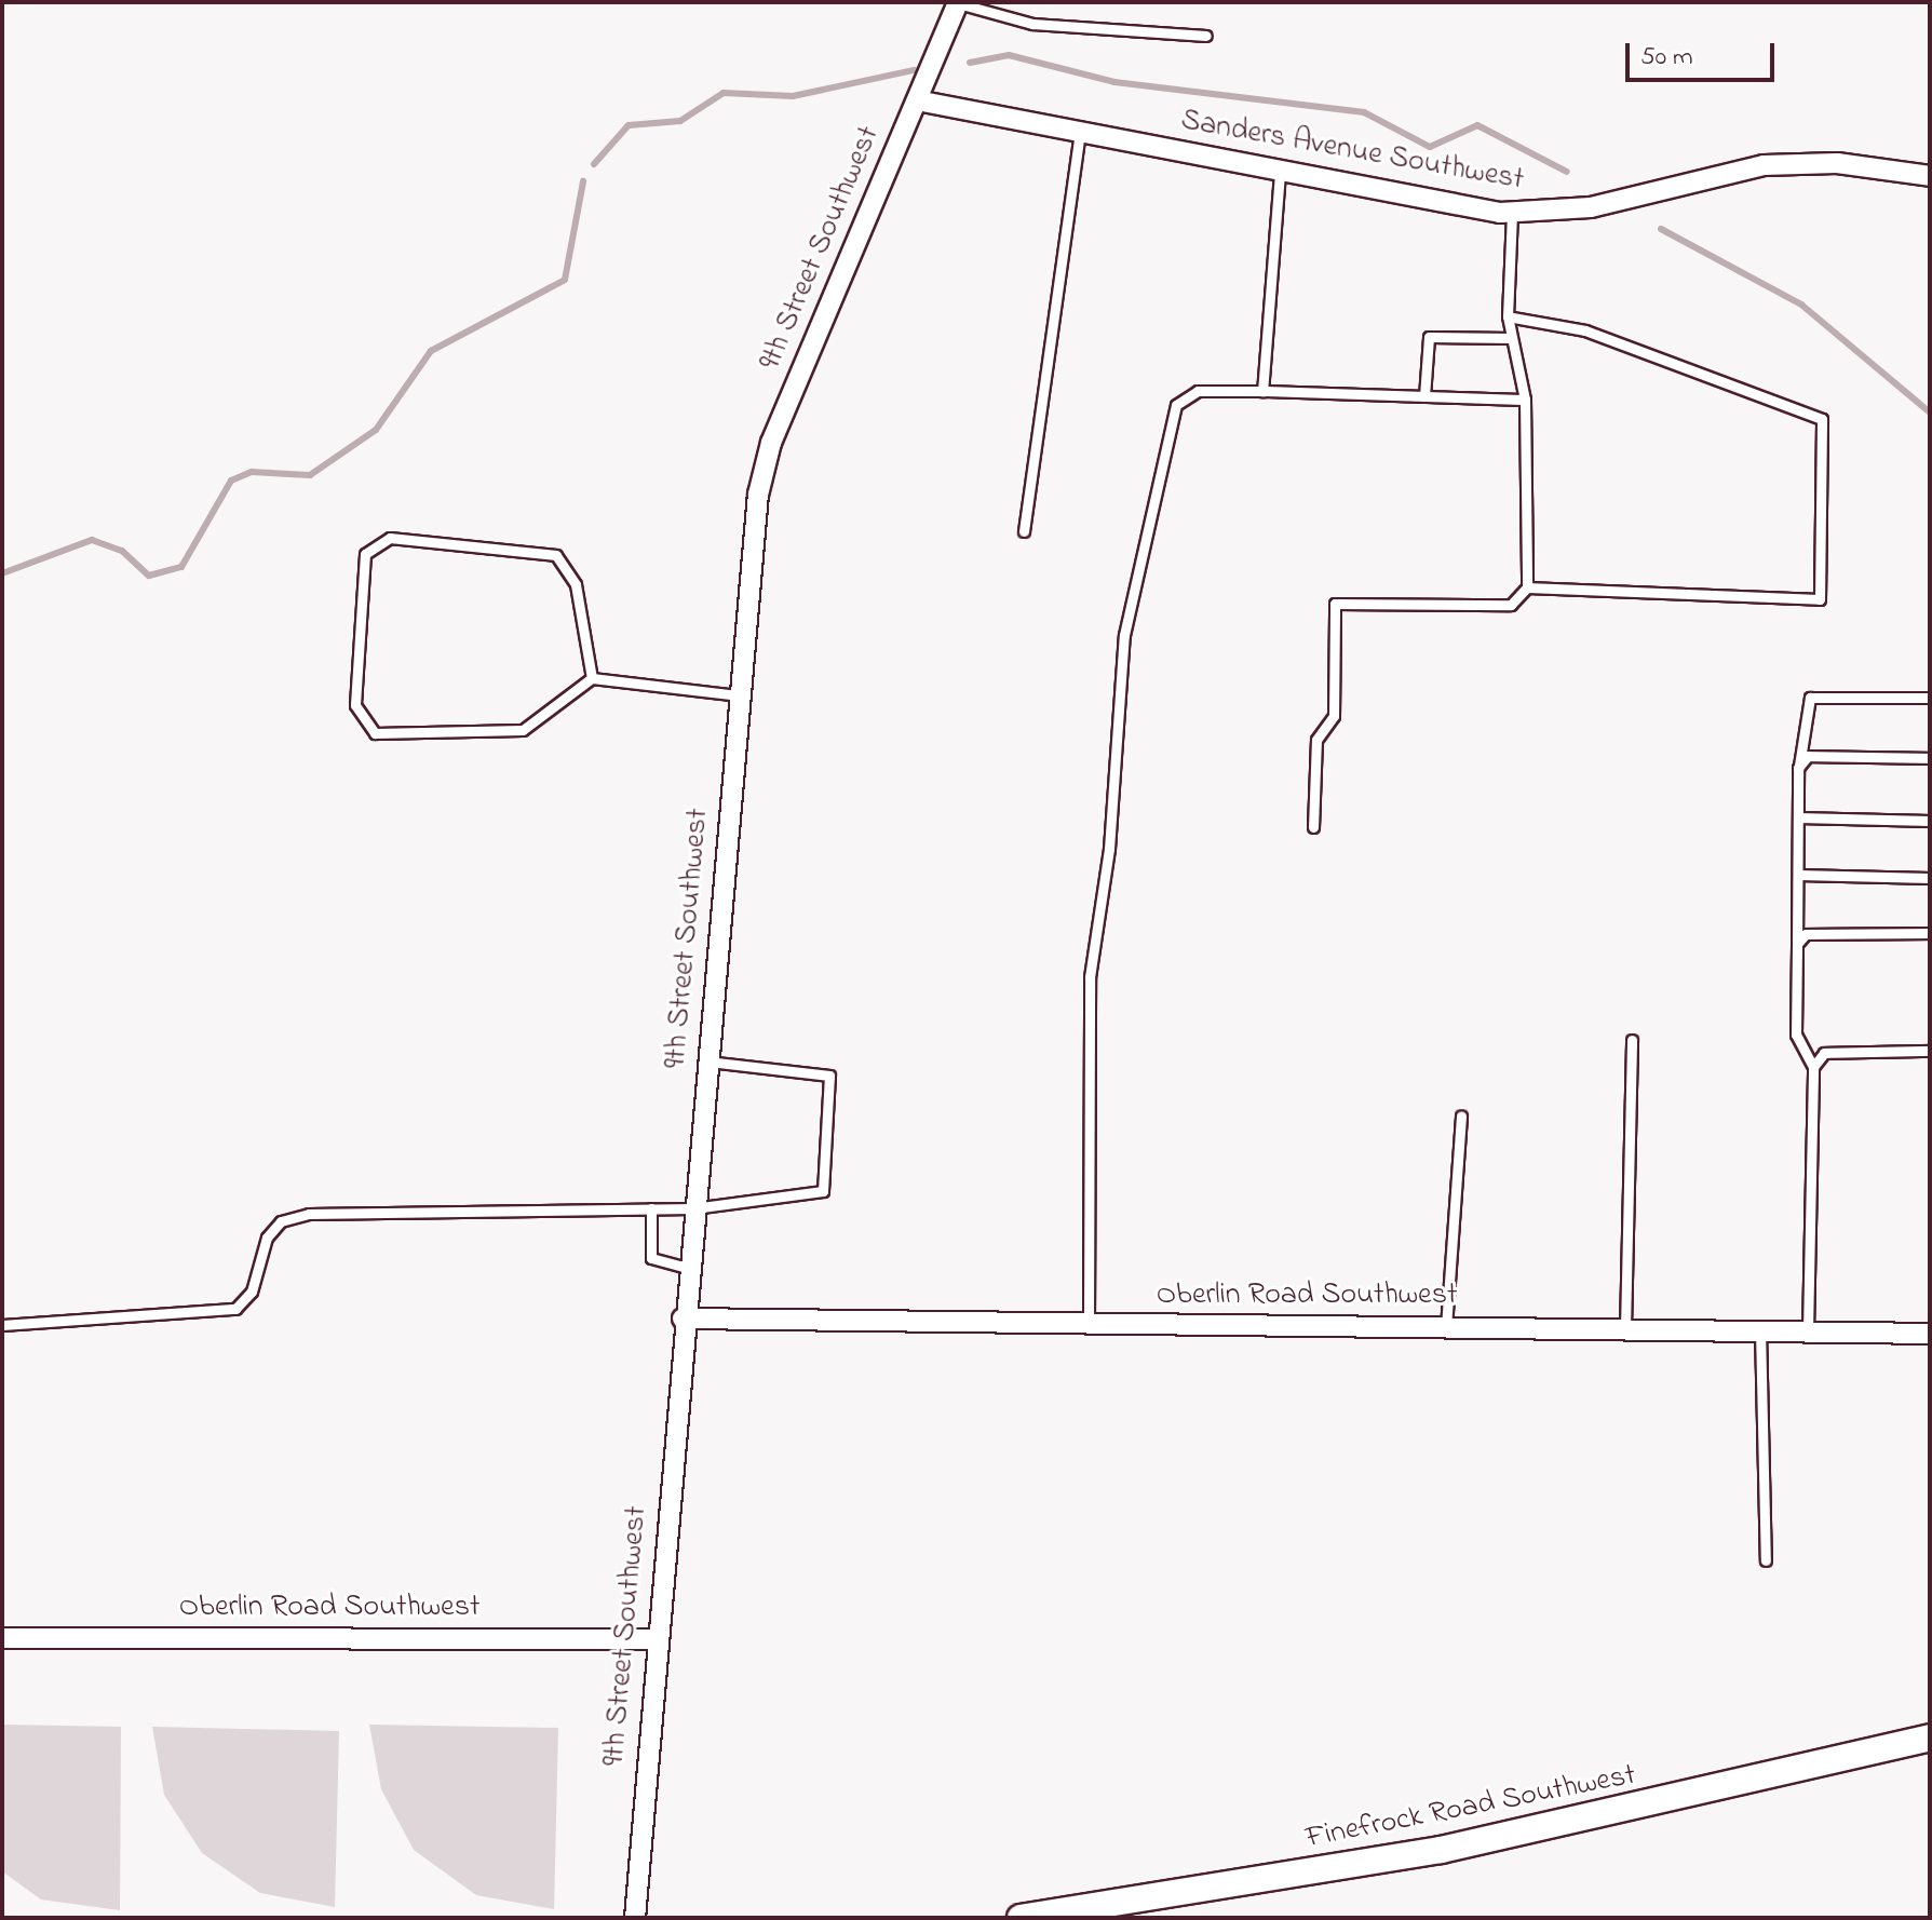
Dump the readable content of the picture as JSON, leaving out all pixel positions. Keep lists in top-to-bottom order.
{
  "streets": {
    "main road": ["Finefrock Road Southwest"],
    "street": ["Sanders Avenue Southwest", "9th Street Southwest", "Oberlin Road Southwest"]
  },
  "crossings": [
    ["Sanders Avenue Southwest", "9th Street Southwest"],
    ["9th Street Southwest", "Oberlin Road Southwest"]
  ],
  "scale_bar": "50 m"
}
